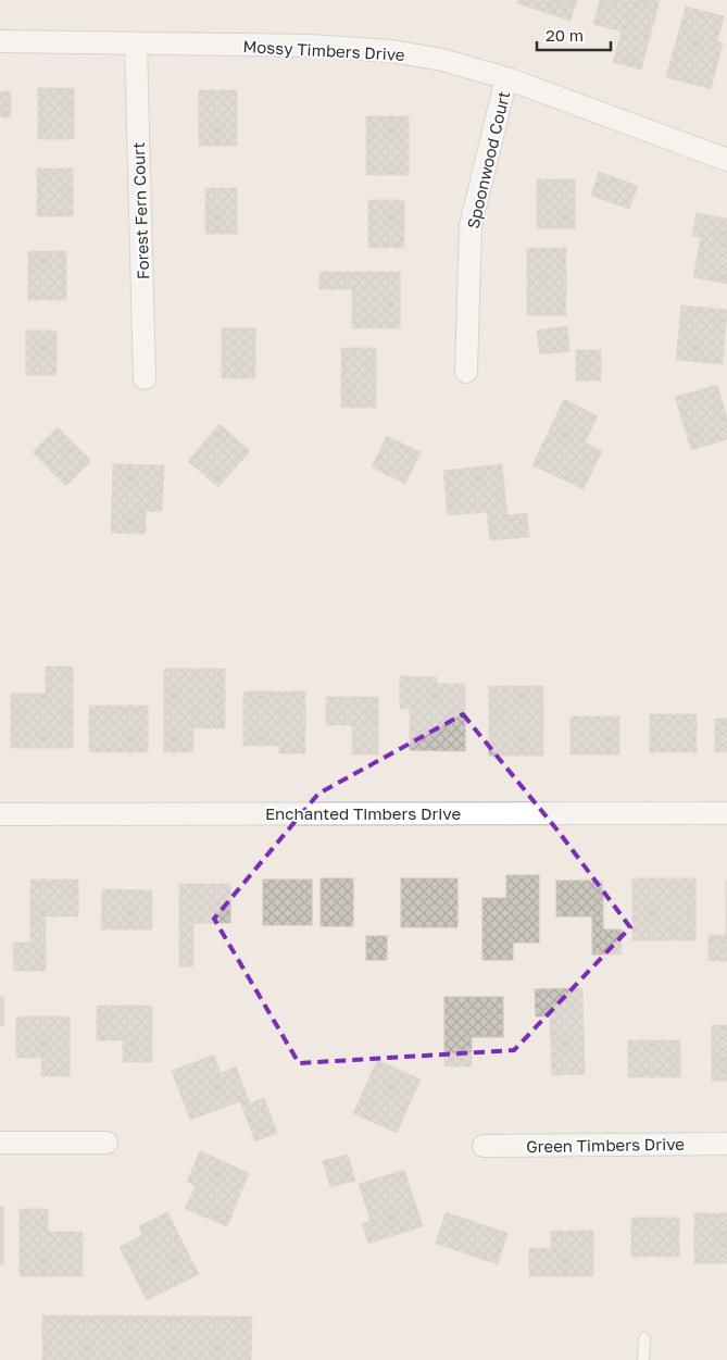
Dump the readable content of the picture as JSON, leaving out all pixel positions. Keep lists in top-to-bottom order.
{
  "streets": {
    "street": [
      "Mossy Timbers Drive",
      "Spoonwood Court",
      "Forest Fern Court",
      "Enchanted Timbers Drive",
      "Green Timbers Drive"
    ]
  },
  "crossings": [
    ["Mossy Timbers Drive", "Spoonwood Court"],
    ["Mossy Timbers Drive", "Forest Fern Court"]
  ],
  "scale_bar": "20 m"
}
